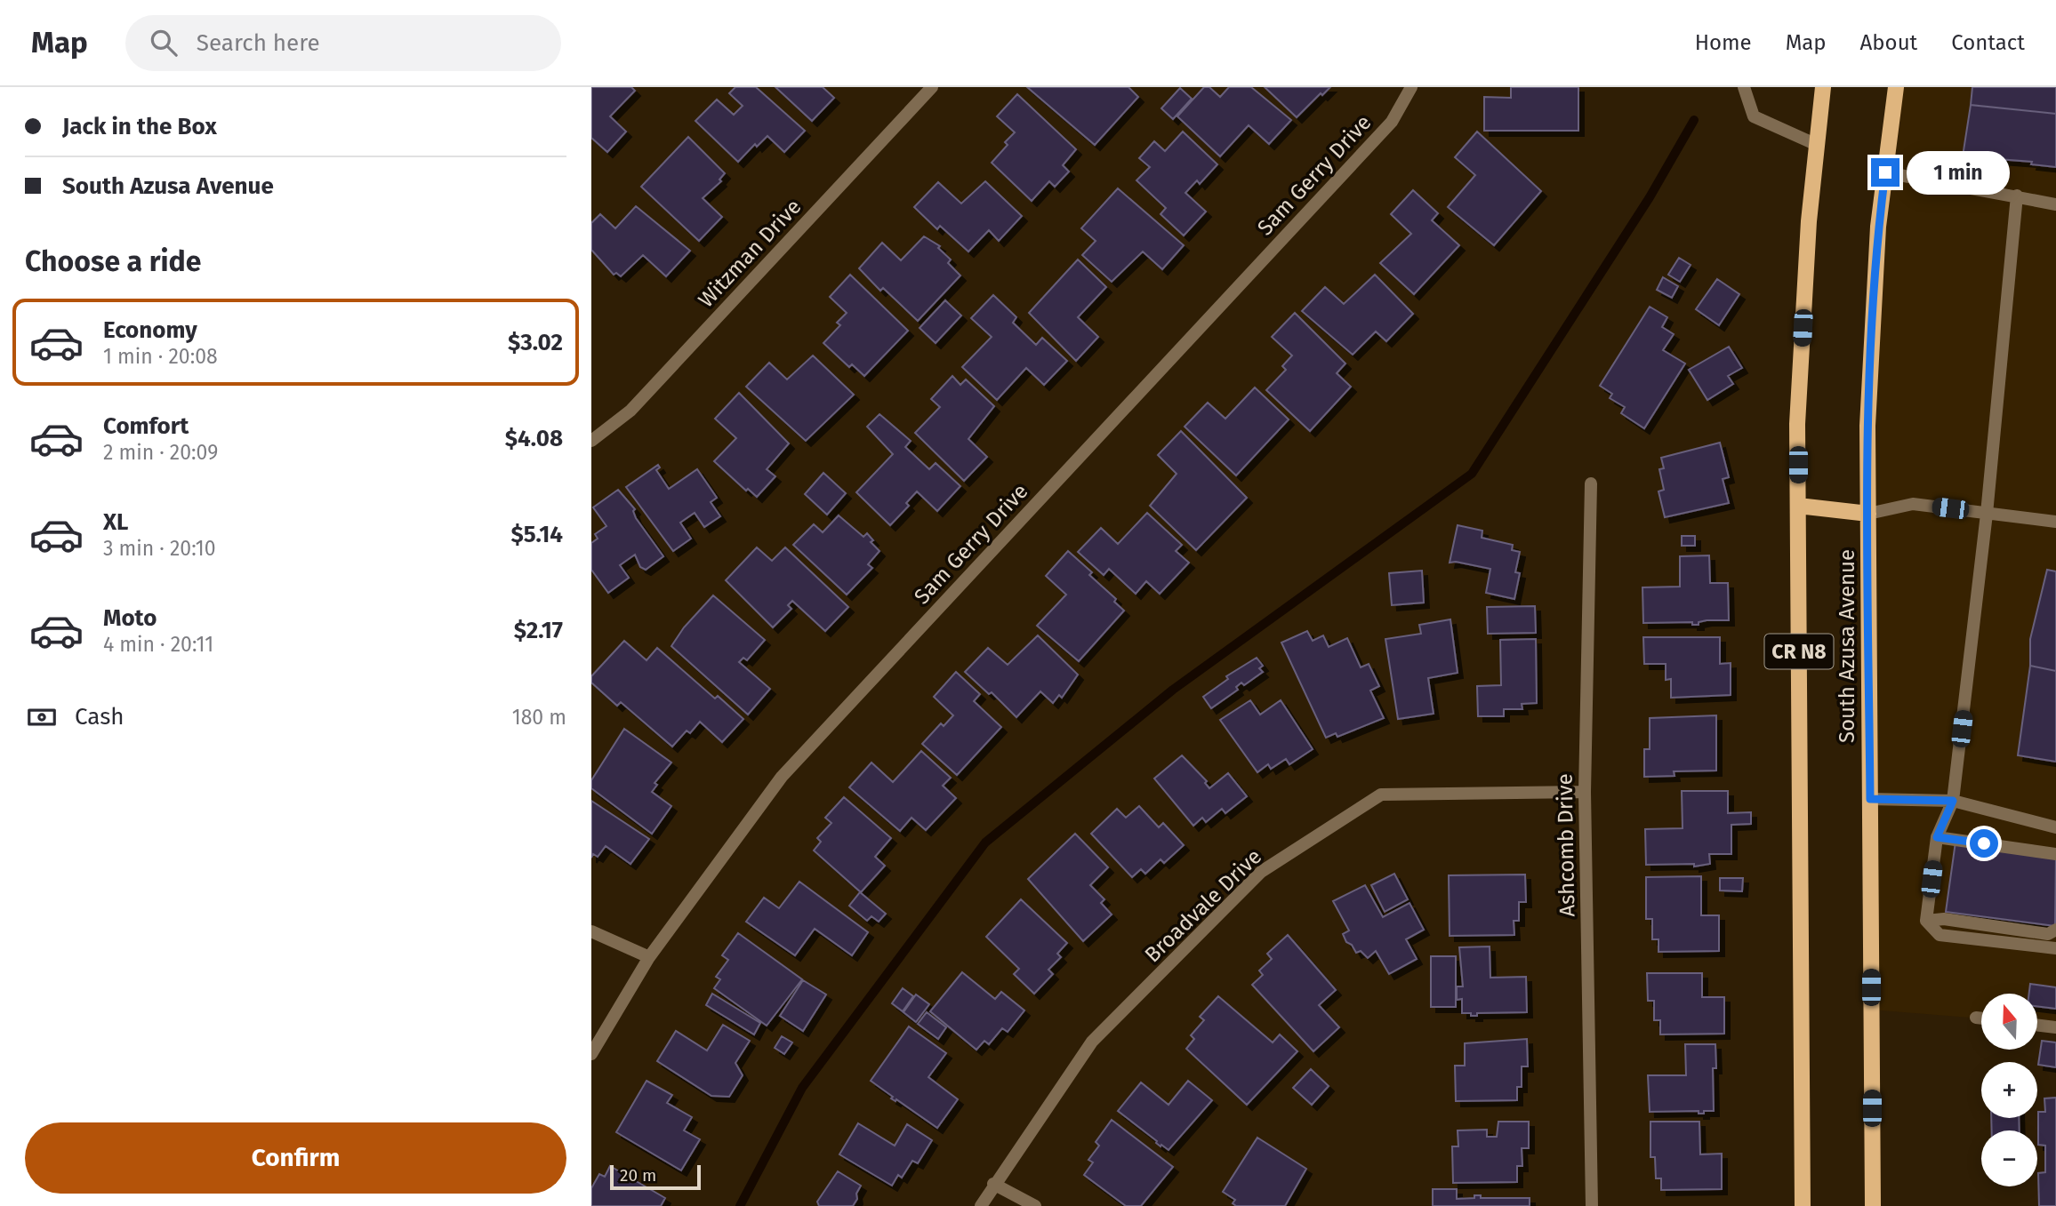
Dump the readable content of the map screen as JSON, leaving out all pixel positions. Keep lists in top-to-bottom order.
{
  "streets": {
    "main road": ["South Azusa Avenue", "CR N8"],
    "street": [
      "Sam Gerry Drive",
      "Witzman Drive",
      "Ashcomb Drive",
      "Broadvale Drive"
    ]
  },
  "crossings": [
    ["Ashcomb Drive", "Broadvale Drive"]
  ],
  "scale_bar": "20 m",
  "north": "top",
  "page": {
    "header": "Map",
    "search": "Search here",
    "nav": [
      "Home",
      "Map",
      "About",
      "Contact"
    ],
    "banner": ["Jack in the Box", "South Azusa Avenue"],
    "bubble": "1 min",
    "heading": "Choose a ride",
    "list": [
      {
        "name": "Economy",
        "note": "1 min · 20:08",
        "value": "$3.02"
      },
      {
        "name": "Comfort",
        "note": "2 min · 20:09",
        "value": "$4.08"
      },
      {
        "name": "XL",
        "note": "3 min · 20:10",
        "value": "$5.14"
      },
      {
        "name": "Moto",
        "note": "4 min · 20:11",
        "value": "$2.17"
      }
    ],
    "pay": ["Cash", "180 m"],
    "map_buttons": ["+", "−"],
    "buttons": "Confirm",
    "scale": "20 m"
  }
}
